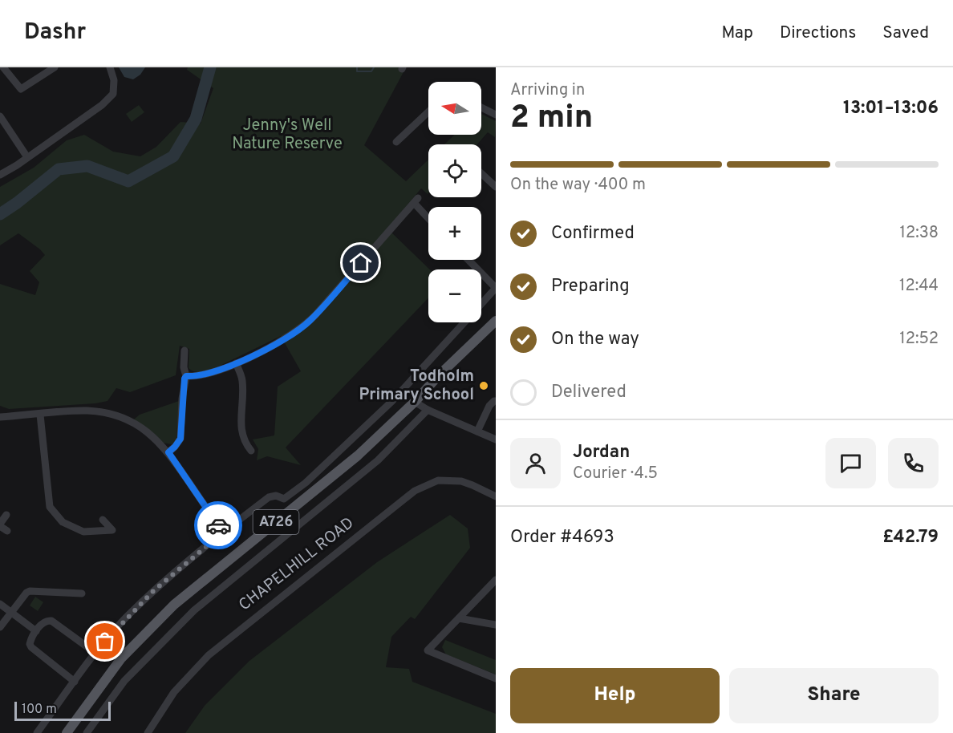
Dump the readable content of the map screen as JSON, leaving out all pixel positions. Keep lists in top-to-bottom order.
{
  "streets": {
    "main road": ["A726"],
    "street": ["CHAPELHILL ROAD"]
  },
  "parks": ["Jenny's Well Nature Reserve"],
  "places": ["Todholm Primary School"],
  "scale_bar": "100 m",
  "north": "left",
  "page": {
    "header": "Dashr",
    "nav": ["Map", "Directions", "Saved"],
    "heading": ["2 min", "Arriving in", "13:01–13:06"],
    "panel": [
      "Jordan",
      "Courier · 4.5",
      "Order #4693",
      "£42.79"
    ],
    "map_buttons": ["+", "−"],
    "bar": "On the way · 400 m",
    "list": [
      ["Confirmed", "12:38"],
      ["Preparing", "12:44"],
      ["On the way", "12:52"],
      "Delivered"
    ],
    "buttons": ["Help", "Share"],
    "scale": "100 m"
  }
}
